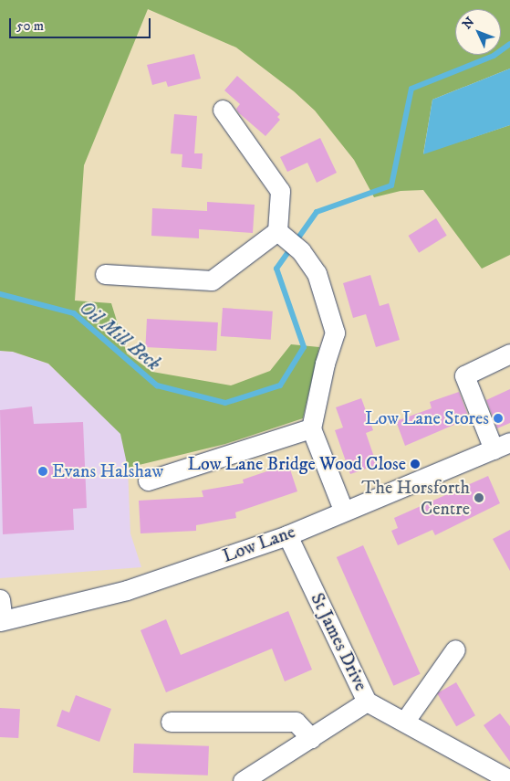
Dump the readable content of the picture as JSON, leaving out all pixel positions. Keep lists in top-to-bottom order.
{
  "streets": {
    "street": ["Low Lane", "St James Drive"]
  },
  "crossings": [
    ["Low Lane", "St James Drive"]
  ],
  "water": ["Oil Mill Beck"],
  "places": [
    "Low Lane Stores",
    "Low Lane Bridge Wood Close",
    "Evans Halshaw",
    "The Horsforth Centre"
  ],
  "scale_bar": "50 m",
  "north": "top left"
}
